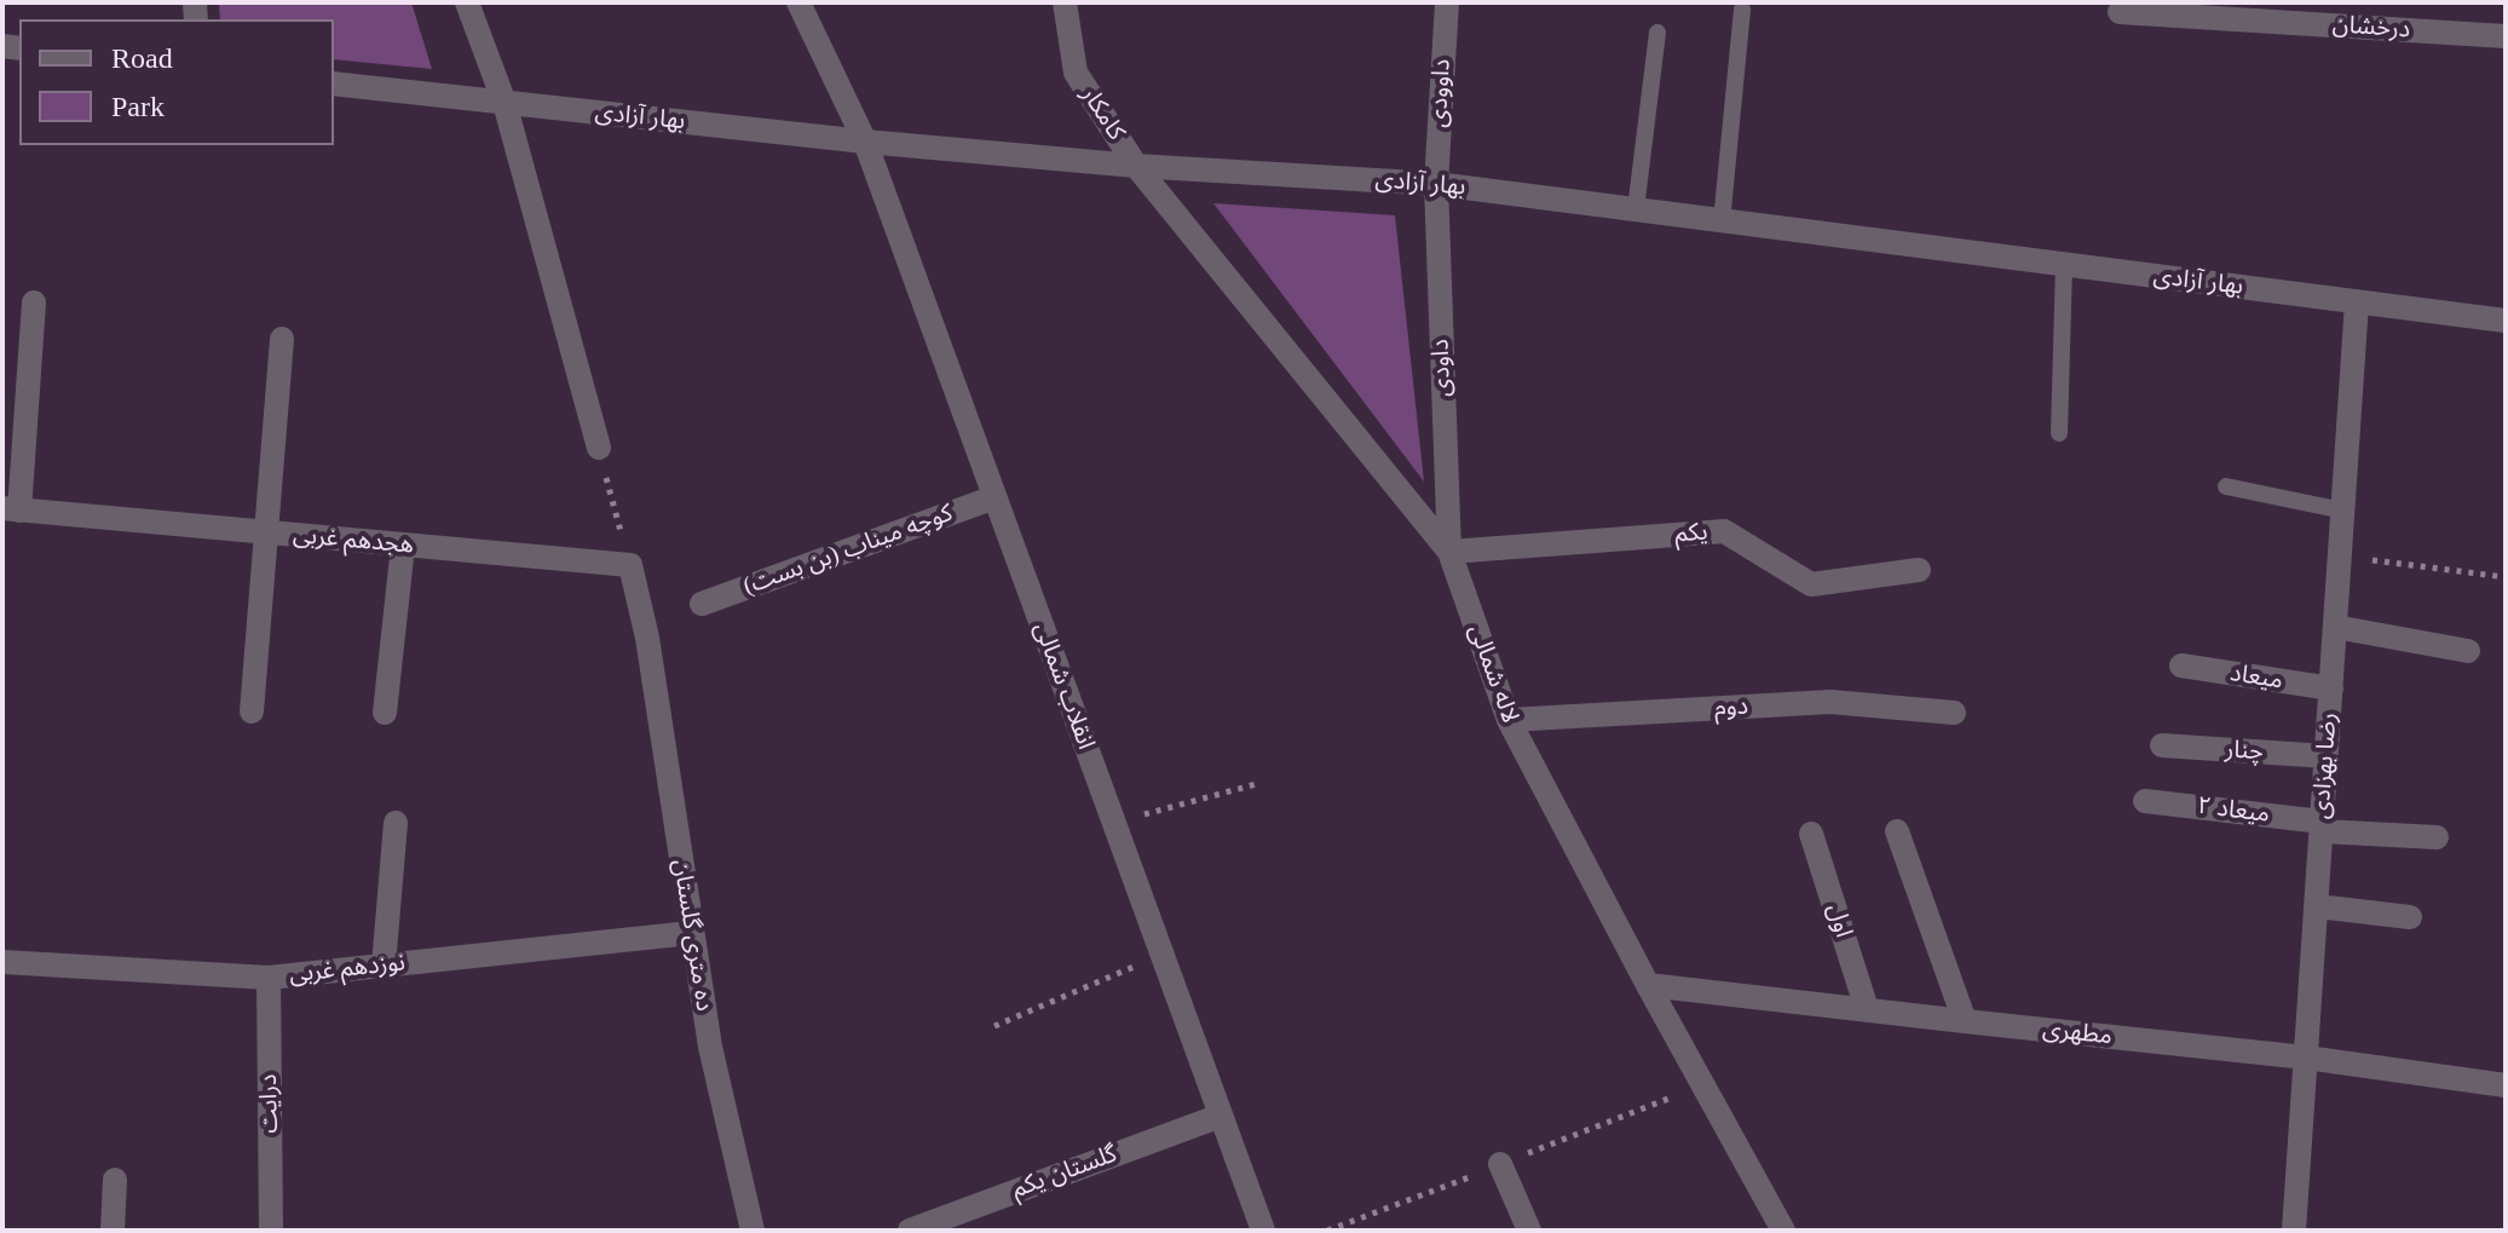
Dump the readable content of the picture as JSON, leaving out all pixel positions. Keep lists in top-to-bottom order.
{
  "streets": {
    "street": [
      "درخشان",
      "داوودی",
      "کامکار",
      "بهار آزادی",
      "داودی",
      "یکم",
      "هجدهم غربی",
      "کوچه میناب (بن بست)",
      "لاله شمالی",
      "میعاد",
      "انقلاب شمالی",
      "دوم",
      "چنار",
      "رضا بهزادی",
      "میعاد ۲",
      "اول",
      "ده متری گلستان",
      "نوزدهم غربی",
      "مطهری",
      "درایت",
      "گلستان یکم"
    ]
  },
  "crossings": [
    ["داوودی", "بهار آزادی"],
    ["داوودی", "داودی"],
    ["کامکار", "بهار آزادی"],
    ["کامکار", "لاله شمالی"],
    ["بهار آزادی", "داودی"],
    ["بهار آزادی", "لاله شمالی"],
    ["بهار آزادی", "انقلاب شمالی"],
    ["بهار آزادی", "رضا بهزادی"],
    ["داودی", "یکم"],
    ["داودی", "لاله شمالی"],
    ["یکم", "لاله شمالی"],
    ["هجدهم غربی", "ده متری گلستان"],
    ["کوچه میناب (بن بست)", "انقلاب شمالی"],
    ["لاله شمالی", "دوم"],
    ["لاله شمالی", "مطهری"],
    ["میعاد", "رضا بهزادی"],
    ["انقلاب شمالی", "گلستان یکم"],
    ["چنار", "رضا بهزادی"],
    ["رضا بهزادی", "میعاد ۲"],
    ["رضا بهزادی", "مطهری"],
    ["اول", "مطهری"],
    ["ده متری گلستان", "نوزدهم غربی"],
    ["نوزدهم غربی", "درایت"]
  ],
  "legend": ["Road", "Park"]
}
